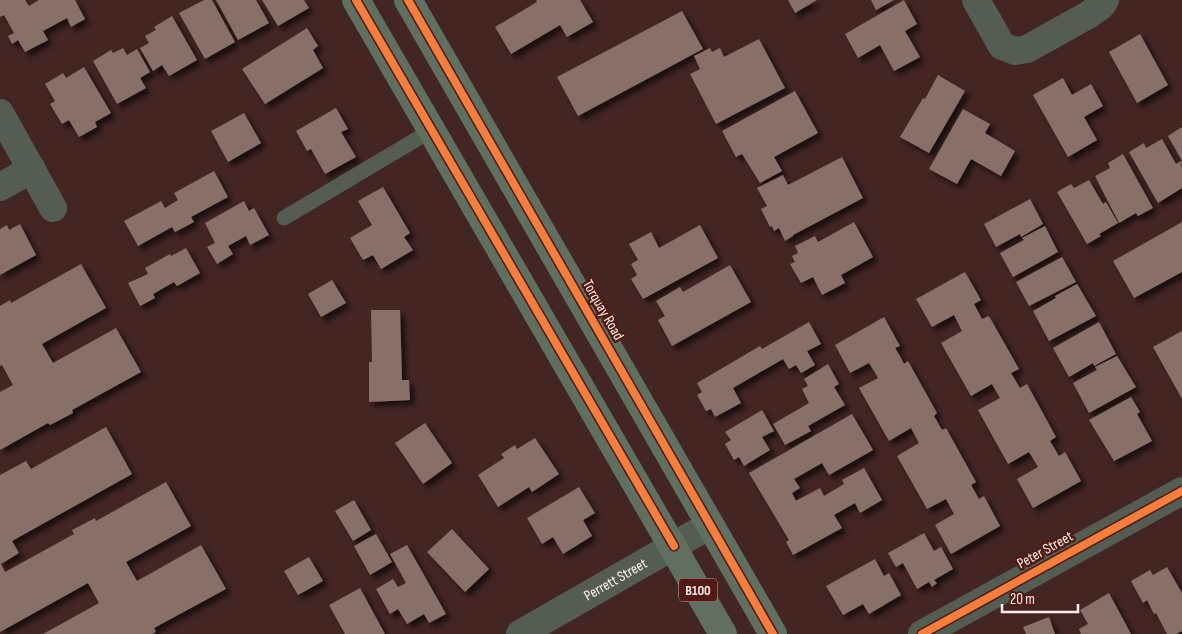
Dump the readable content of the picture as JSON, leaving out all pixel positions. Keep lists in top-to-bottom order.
{
  "streets": {
    "main road": ["Torquay Road", "B100"],
    "street": ["Peter Street", "Perrett Street"]
  },
  "crossings": [
    ["Torquay Road", "Perrett Street"],
    ["Perrett Street", "B100"]
  ],
  "scale_bar": "20 m"
}
